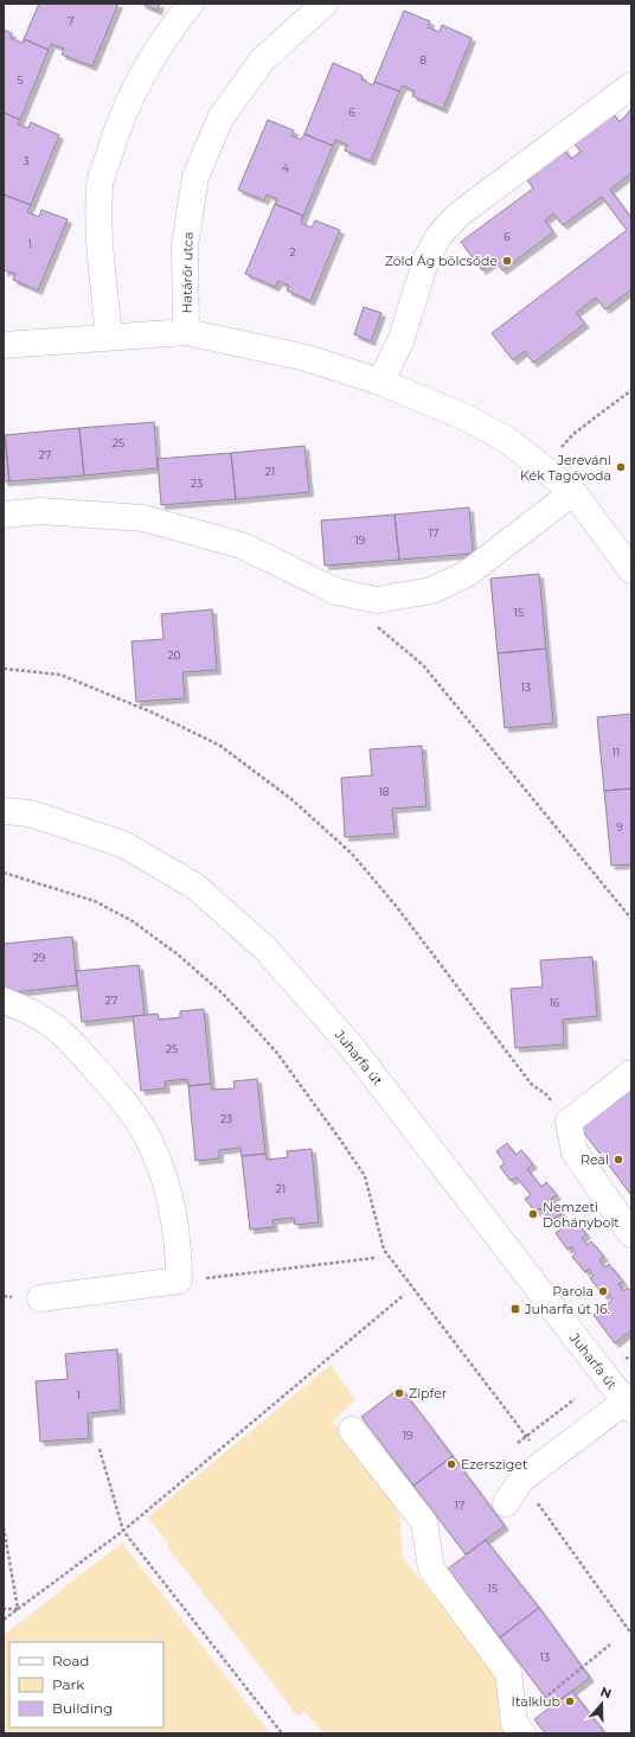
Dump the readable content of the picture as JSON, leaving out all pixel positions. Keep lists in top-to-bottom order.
{
  "streets": {
    "street": ["Határőr utca", "Juharfa út"]
  },
  "places": {
    "other": [
      "Zöld Ág bölcsőde",
      "Jereváni Kék Tagóvoda",
      "Reál",
      "Nemzeti Dohánybolt",
      "Parola",
      "Zipfer",
      "Ezersziget",
      "Italklub"
    ],
    "transit": ["Juharfa út 16."]
  },
  "house_numbers": [
    "7",
    "8",
    "5",
    "6",
    "3",
    "4",
    "6",
    "1",
    "2",
    "25",
    "27",
    "21",
    "23",
    "17",
    "19",
    "15",
    "20",
    "13",
    "11",
    "18",
    "9",
    "29",
    "27",
    "16",
    "25",
    "23",
    "21",
    "1",
    "19",
    "17",
    "15",
    "13"
  ],
  "legend": ["Road", "Park", "Building"],
  "north": "top"
}
